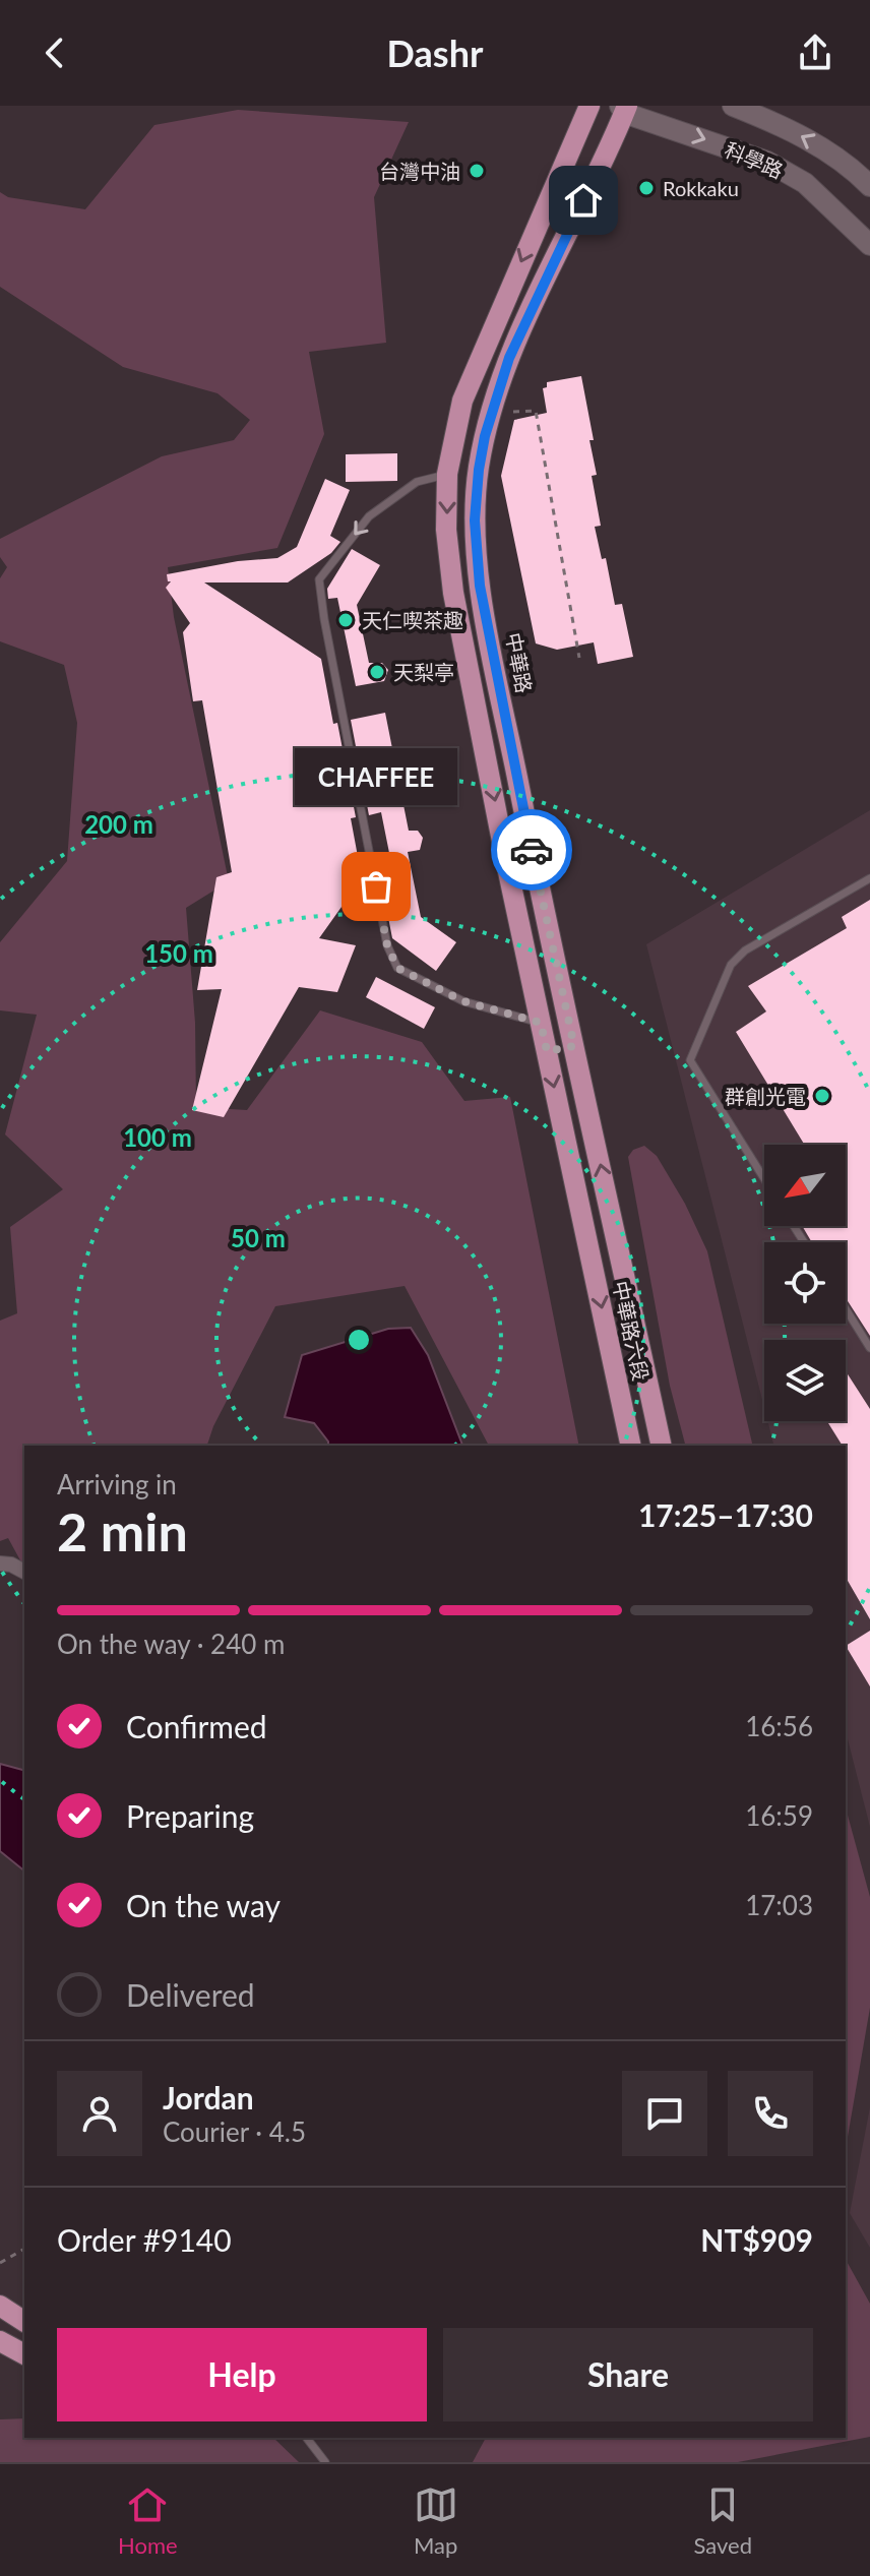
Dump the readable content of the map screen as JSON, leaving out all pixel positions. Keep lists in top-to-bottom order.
{
  "streets": {
    "main road": ["中華路", "中華路六段"],
    "street": ["科學路"]
  },
  "crossings": [
    ["科學路", "中華路"],
    ["中華路", "中華路六段"]
  ],
  "places": [
    "台灣中油",
    "Rokkaku",
    "天仁喫茶趣",
    "天梨亭",
    "CHAFFEE",
    "群創光電"
  ],
  "north": "bottom left",
  "page": {
    "header": "Dashr",
    "bubble": "CHAFFEE",
    "heading": ["2 min", "Arriving in", "17:25–17:30"],
    "panel": [
      "Jordan",
      "Courier · 4.5",
      "Order #9140",
      "NT$909"
    ],
    "bar": "On the way · 240 m",
    "list": [
      ["Confirmed", "16:56"],
      ["Preparing", "16:59"],
      ["On the way", "17:03"],
      "Delivered"
    ],
    "buttons": ["Help", "Share"],
    "tabs": ["Home", "Map", "Saved"]
  },
  "rings": [
    "200 m",
    "150 m",
    "100 m",
    "50 m"
  ]
}
